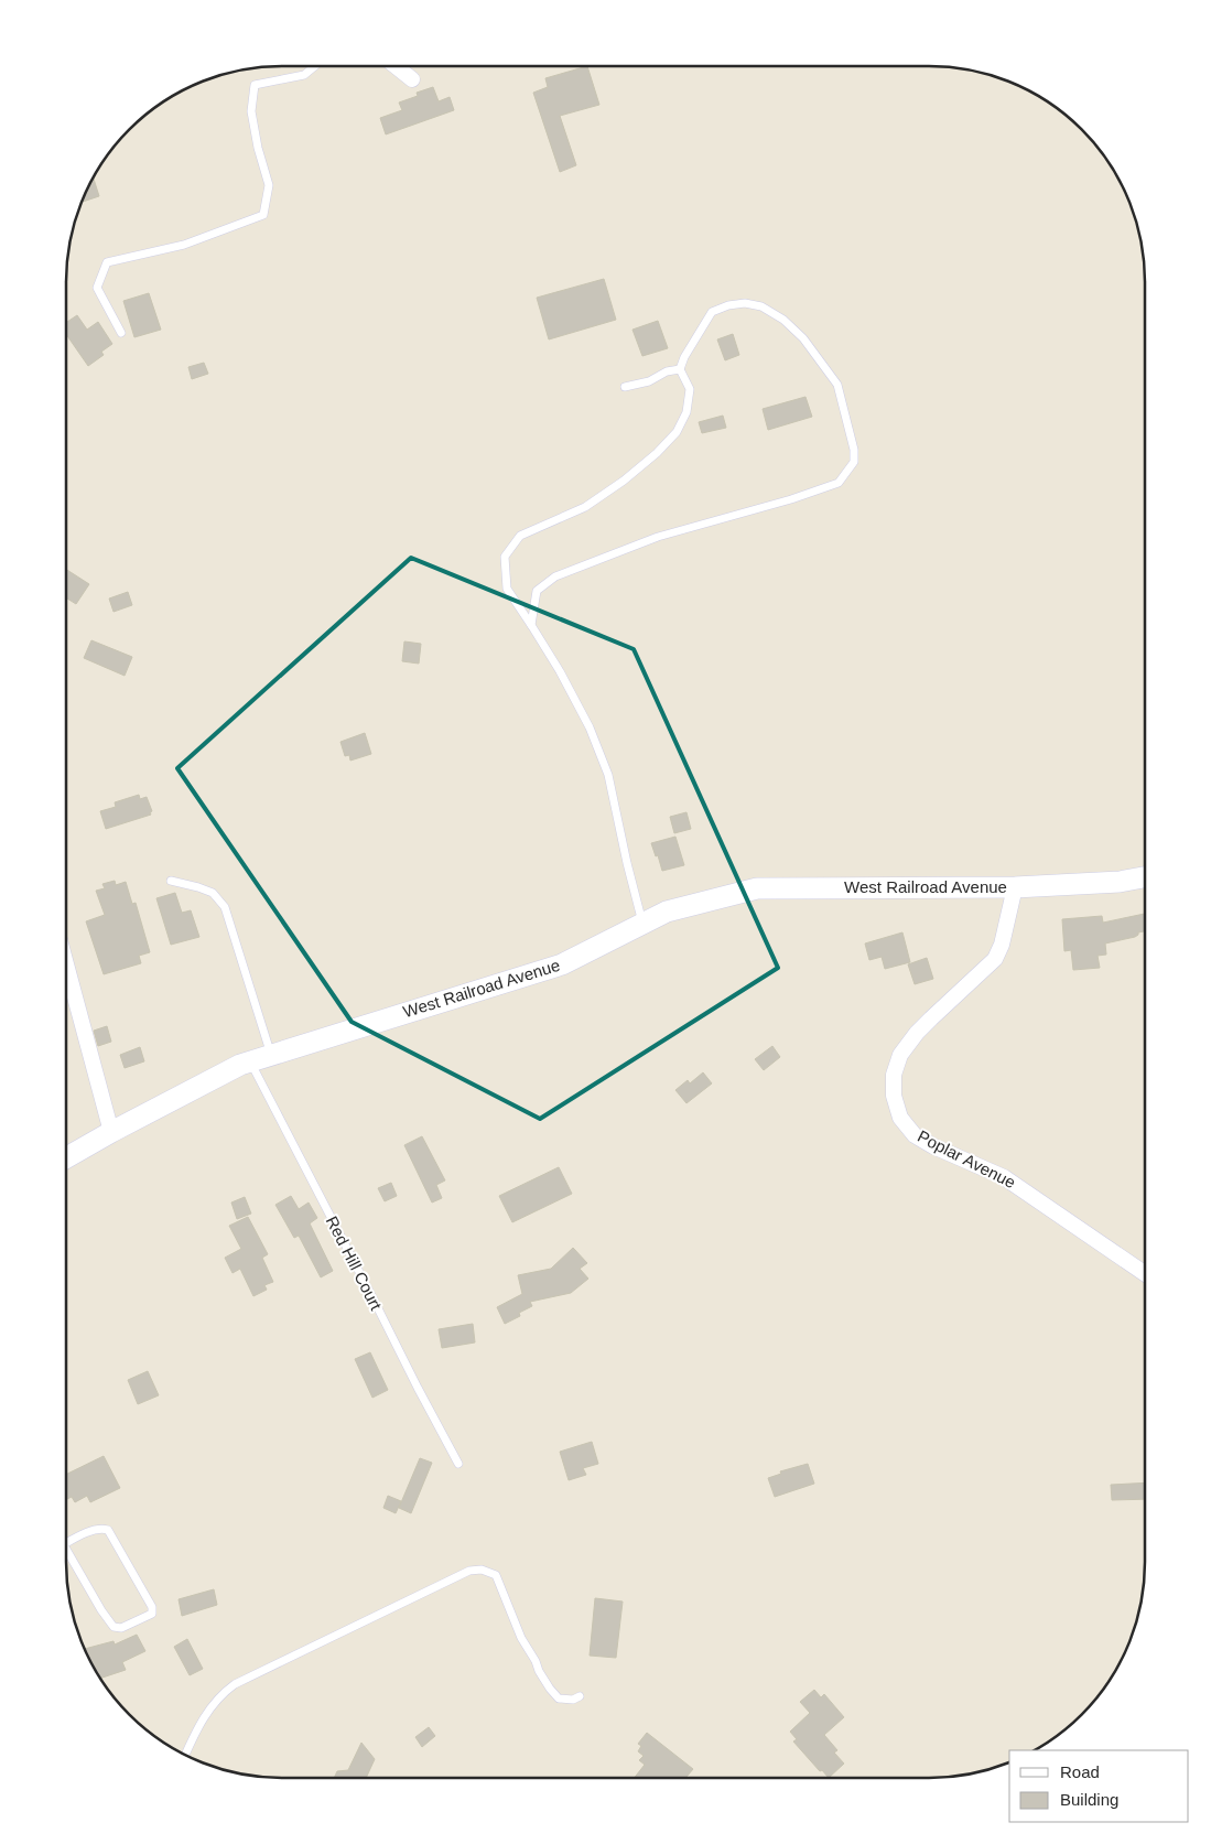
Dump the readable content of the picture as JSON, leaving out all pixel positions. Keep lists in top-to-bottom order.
{
  "streets": {
    "main road": ["West Railroad Avenue"],
    "street": ["Poplar Avenue"],
    "lane": ["Red Hill Court"]
  },
  "crossings": [
    ["West Railroad Avenue", "Poplar Avenue"],
    ["West Railroad Avenue", "Red Hill Court"]
  ],
  "legend": ["Road", "Building"]
}
